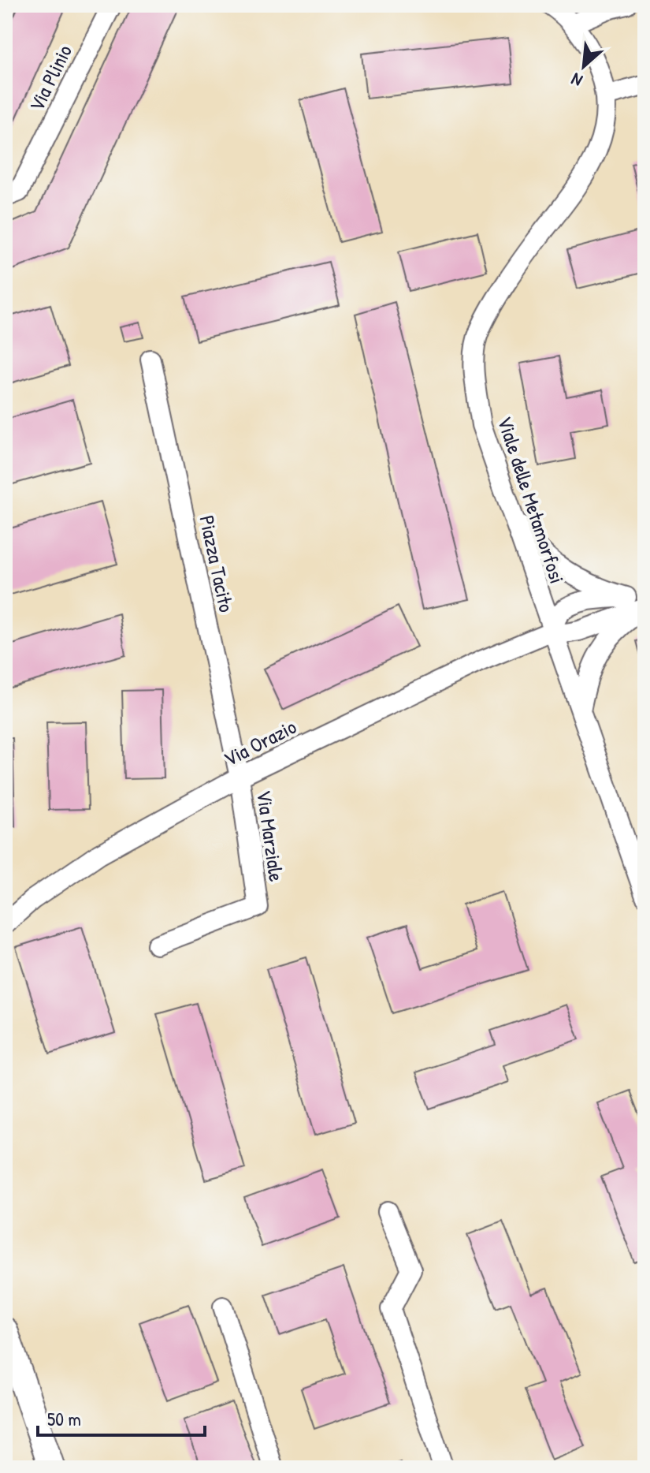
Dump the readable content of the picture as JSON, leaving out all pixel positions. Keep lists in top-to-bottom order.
{
  "streets": {
    "street": [
      "Via Plinio",
      "Viale delle Metamorfosi",
      "Piazza Tacito",
      "Via Orazio",
      "Via Marziale"
    ]
  },
  "crossings": [
    ["Viale delle Metamorfosi", "Via Orazio"],
    ["Piazza Tacito", "Via Orazio"],
    ["Piazza Tacito", "Via Marziale"],
    ["Via Orazio", "Via Marziale"]
  ],
  "scale_bar": "50 m",
  "north": "bottom left"
}
